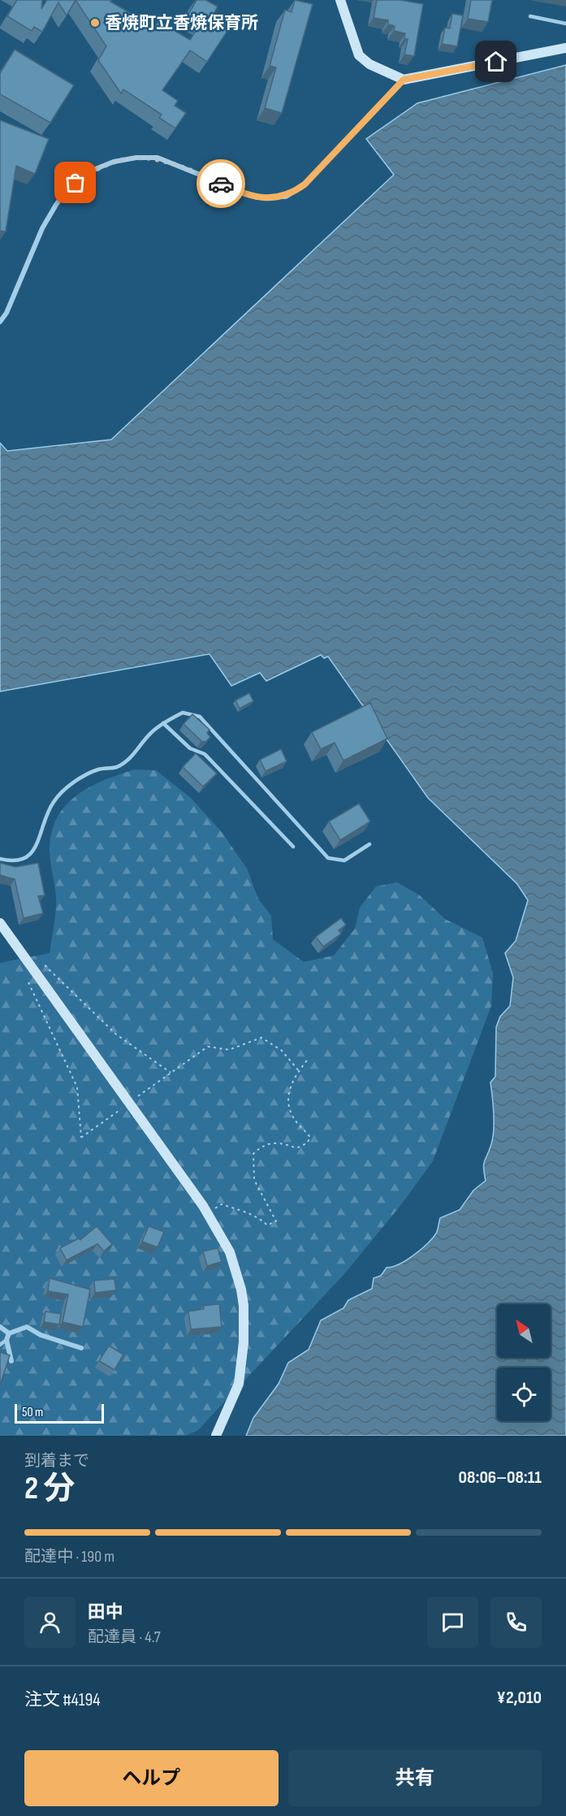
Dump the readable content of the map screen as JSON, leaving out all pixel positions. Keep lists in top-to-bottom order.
{
  "places": ["香焼町立香焼保育所"],
  "scale_bar": "50 m",
  "north": "top left",
  "page": {
    "scale": "50 m",
    "heading": ["2 分", "到着まで", "08:06–08:11"],
    "panel": [
      "田中",
      "配達員 · 4.7",
      "注文 #4194",
      "¥2,010"
    ],
    "bar": "配達中 · 190 m",
    "buttons": ["ヘルプ", "共有"]
  }
}
